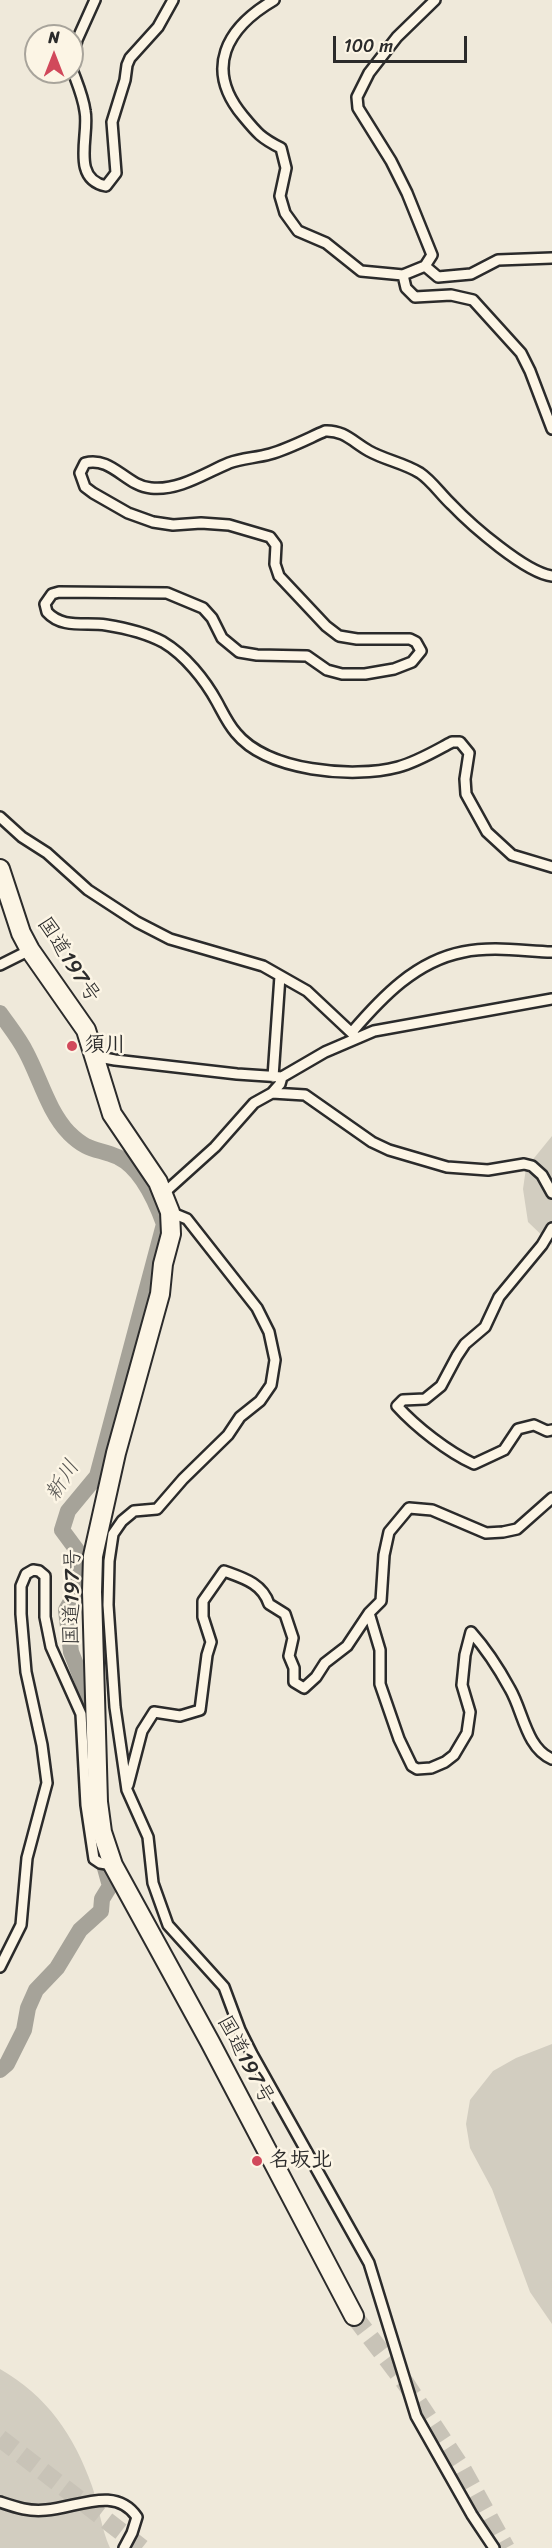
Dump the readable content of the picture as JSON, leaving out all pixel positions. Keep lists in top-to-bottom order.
{
  "streets": {
    "highway": ["国道197号"]
  },
  "water": ["新川"],
  "places": ["須川", "名坂北"],
  "scale_bar": "100 m",
  "north": "top"
}
